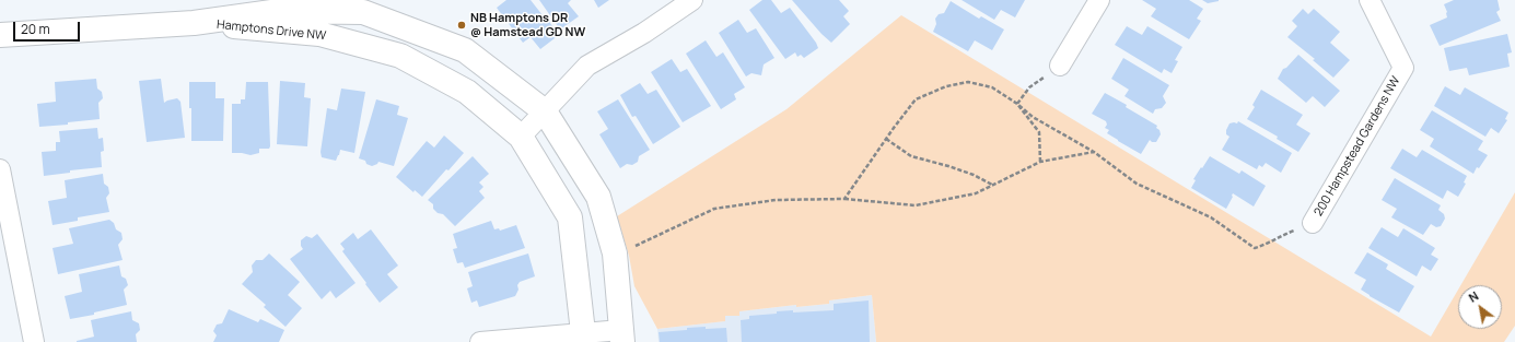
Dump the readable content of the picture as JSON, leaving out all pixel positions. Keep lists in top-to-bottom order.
{
  "streets": {
    "street": ["Hamptons Drive NW", "200 Hampstead Gardens NW"]
  },
  "places": ["NB Hamptons DR @ Hamstead GD NW"],
  "scale_bar": "20 m",
  "north": "top left"
}
